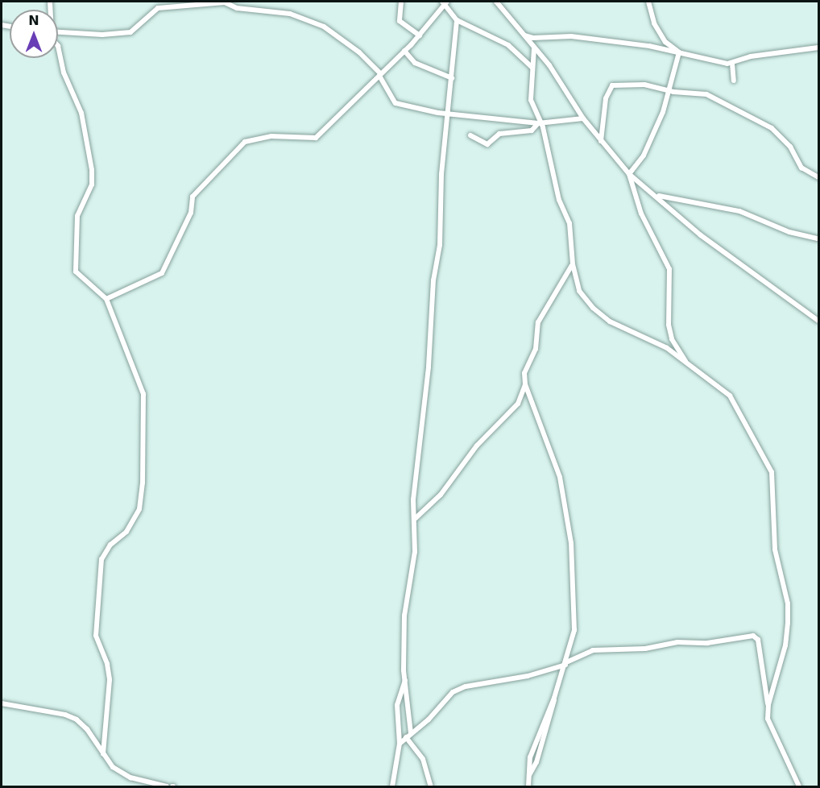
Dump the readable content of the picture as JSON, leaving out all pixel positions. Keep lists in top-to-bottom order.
{
  "north": "top"
}
